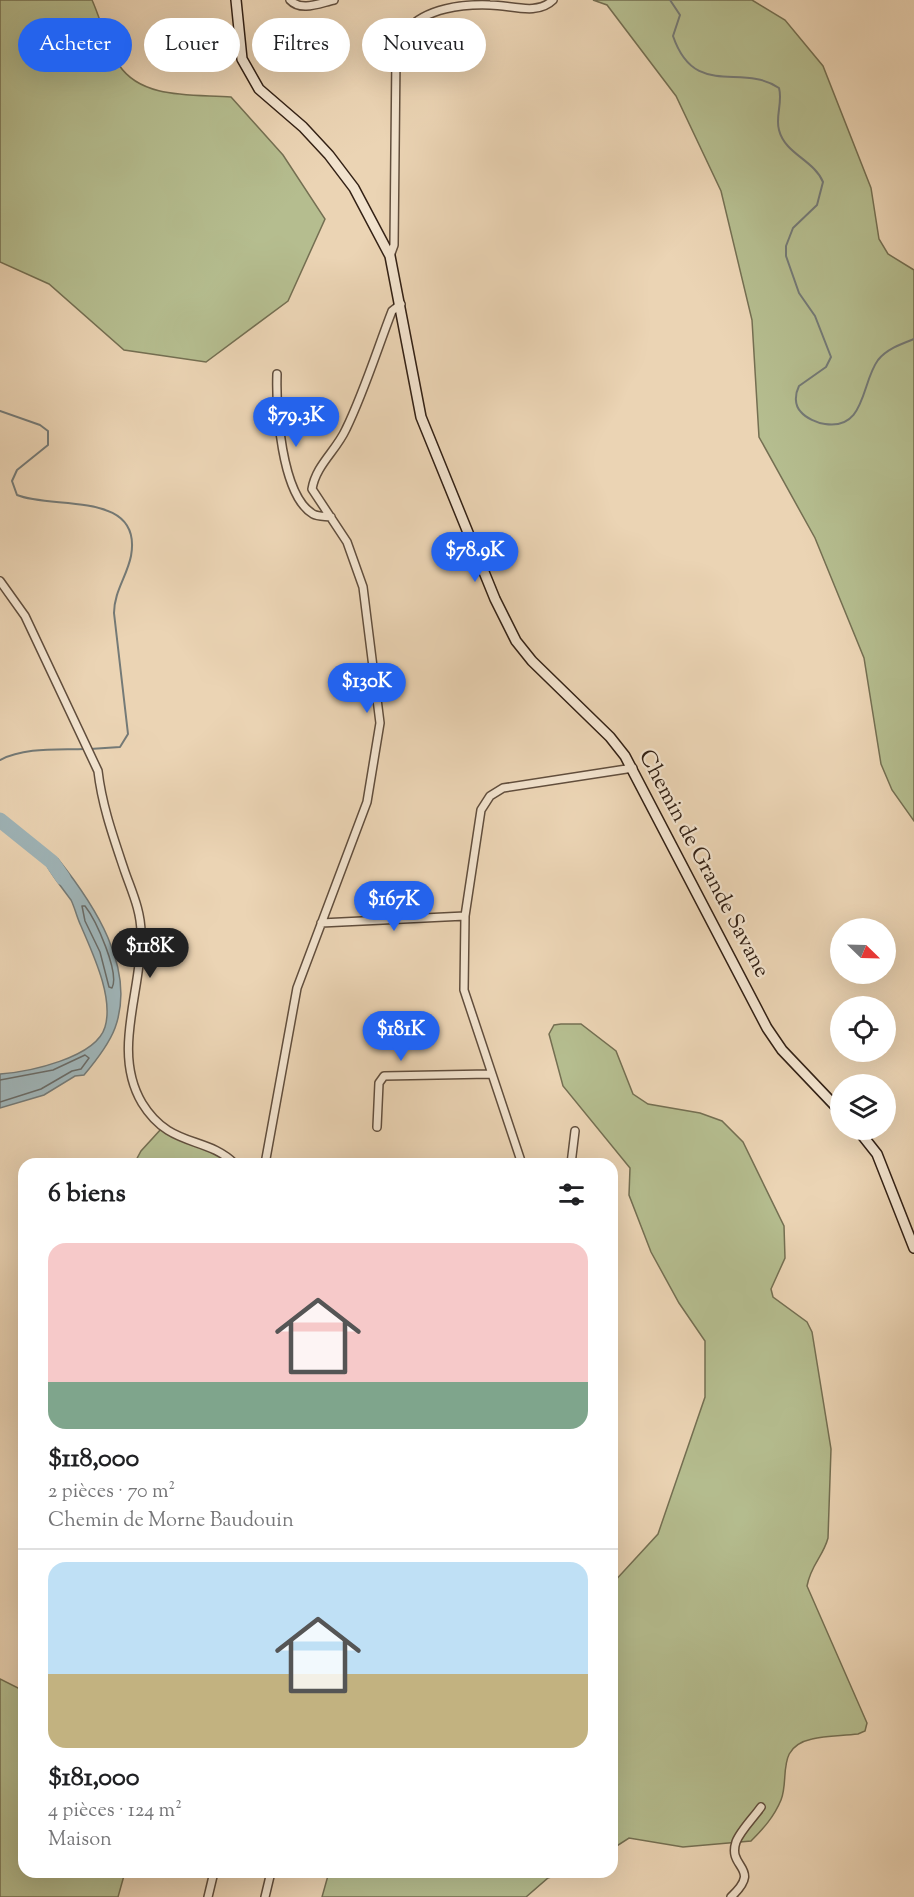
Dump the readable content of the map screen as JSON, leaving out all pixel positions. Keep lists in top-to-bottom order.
{
  "streets": {
    "street": ["Chemin de Grande Savane"]
  },
  "north": "bottom right",
  "page": {
    "chip": [
      "Acheter",
      "Louer",
      "Filtres",
      "Nouveau"
    ],
    "price": [
      "$79.3K",
      "$78.9K",
      "$130K",
      "$167K",
      "$118K",
      "$181K"
    ],
    "heading": "6 biens",
    "list": [
      {
        "name": "$118,000",
        "note": "2 pièces · 70 m² · Chemin de Morne Baudouin"
      },
      {
        "name": "$181,000",
        "note": "4 pièces · 124 m² · Maison"
      }
    ]
  }
}
